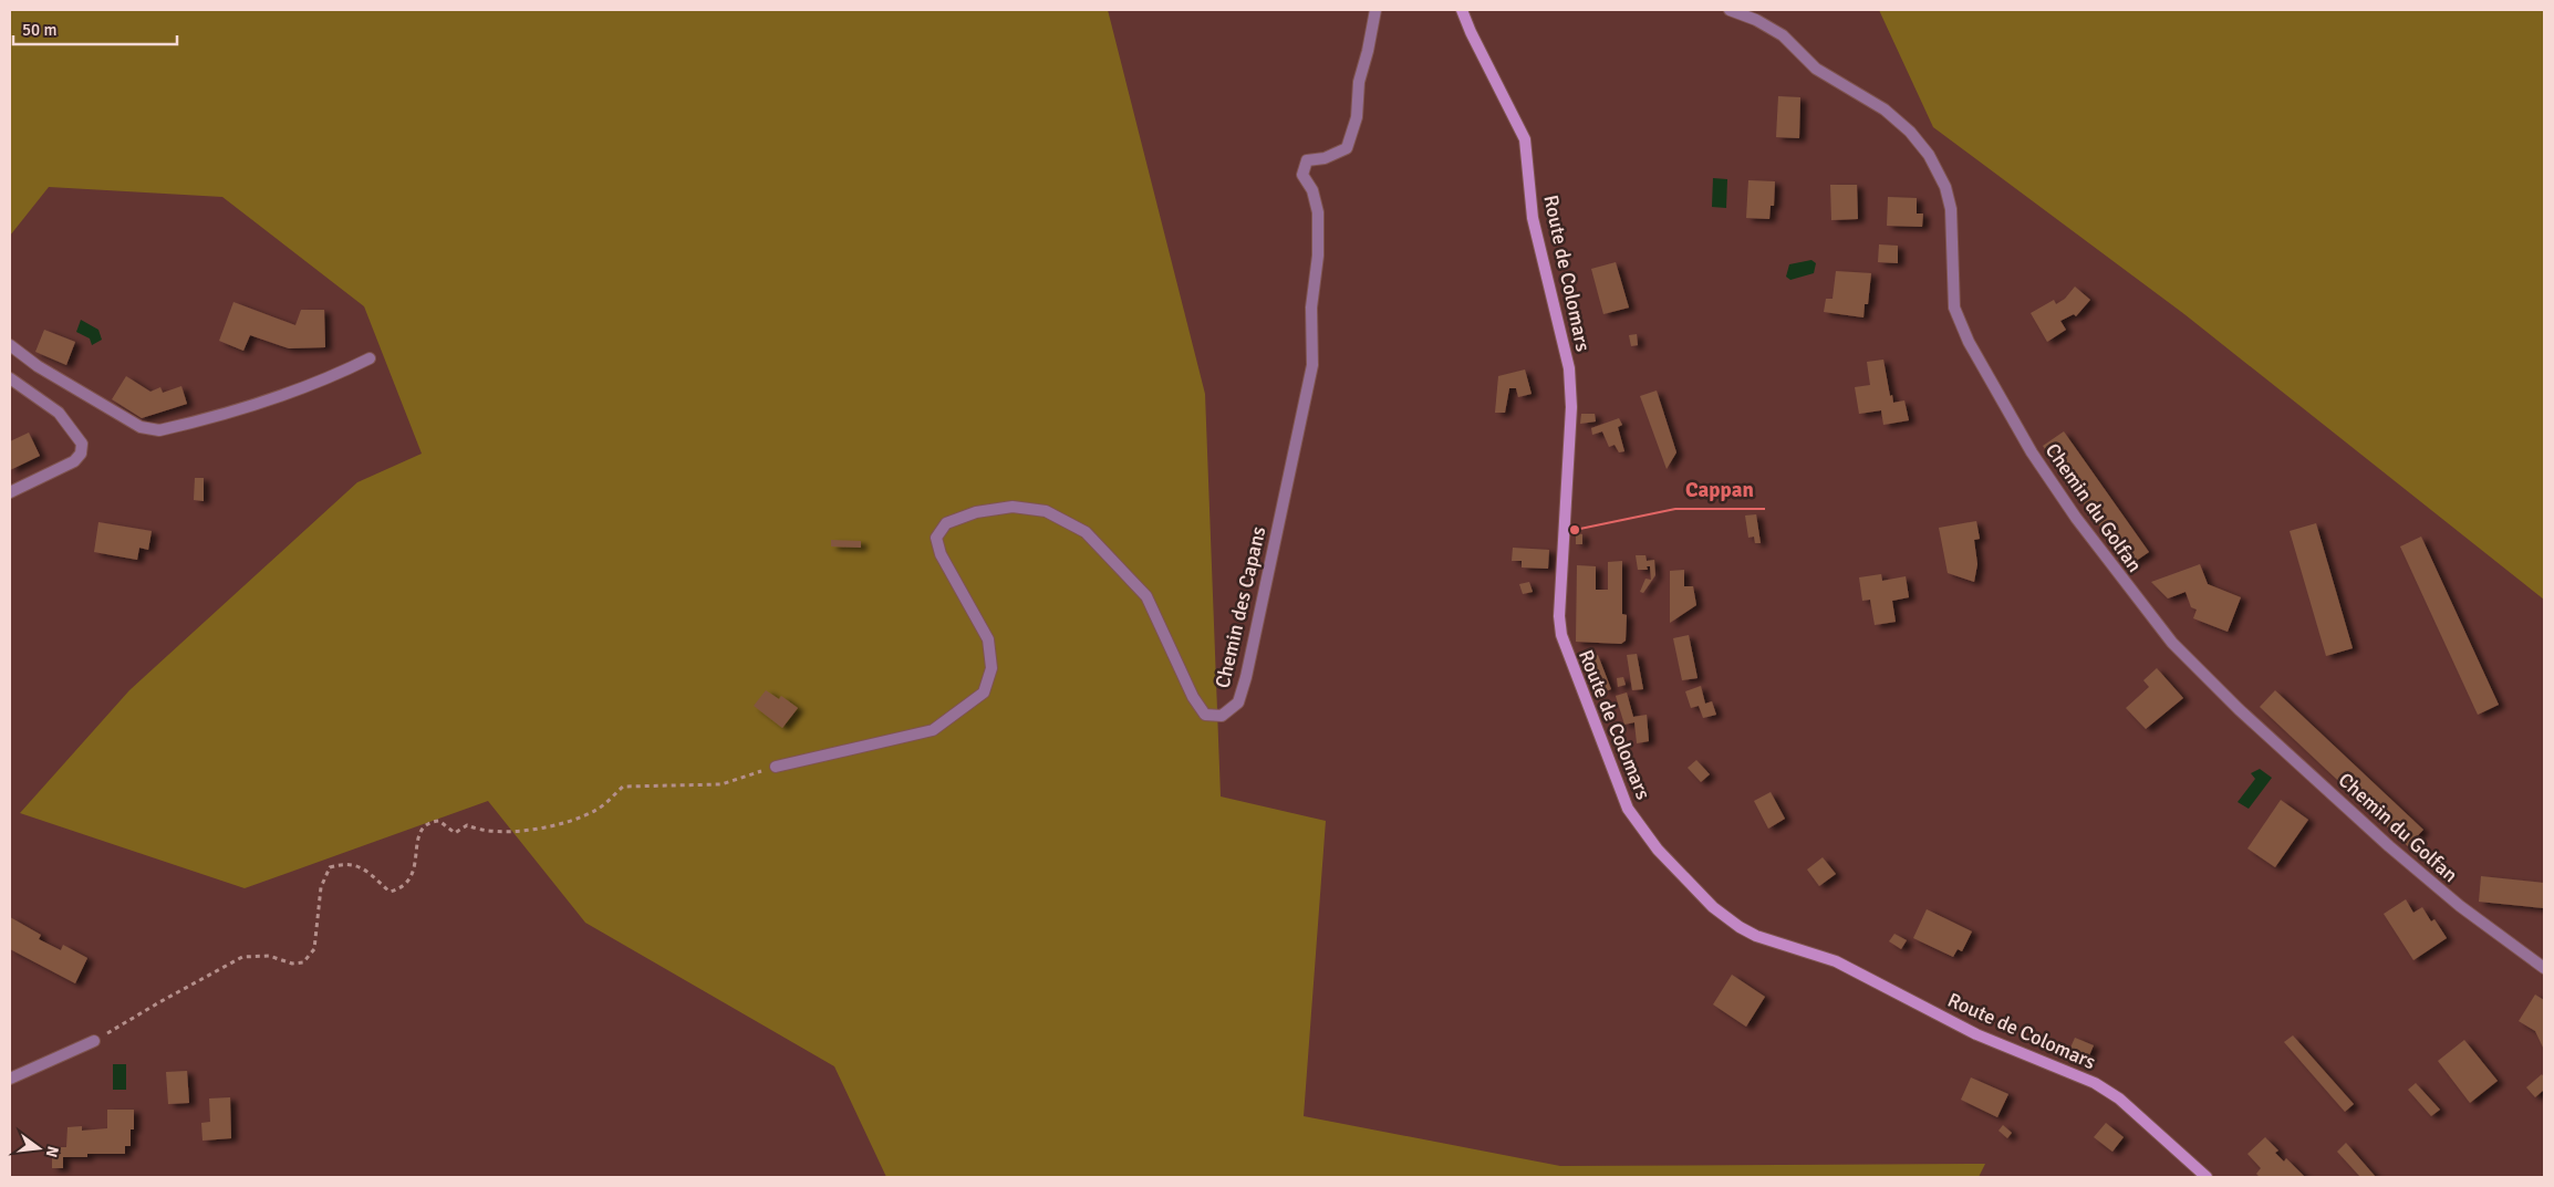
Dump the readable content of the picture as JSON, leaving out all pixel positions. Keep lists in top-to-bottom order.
{
  "streets": {
    "main road": ["Route de Colomars"],
    "street": ["Chemin du Golfan", "Chemin des Capans"]
  },
  "places": ["Cappan"],
  "scale_bar": "50 m",
  "north": "right"
}
